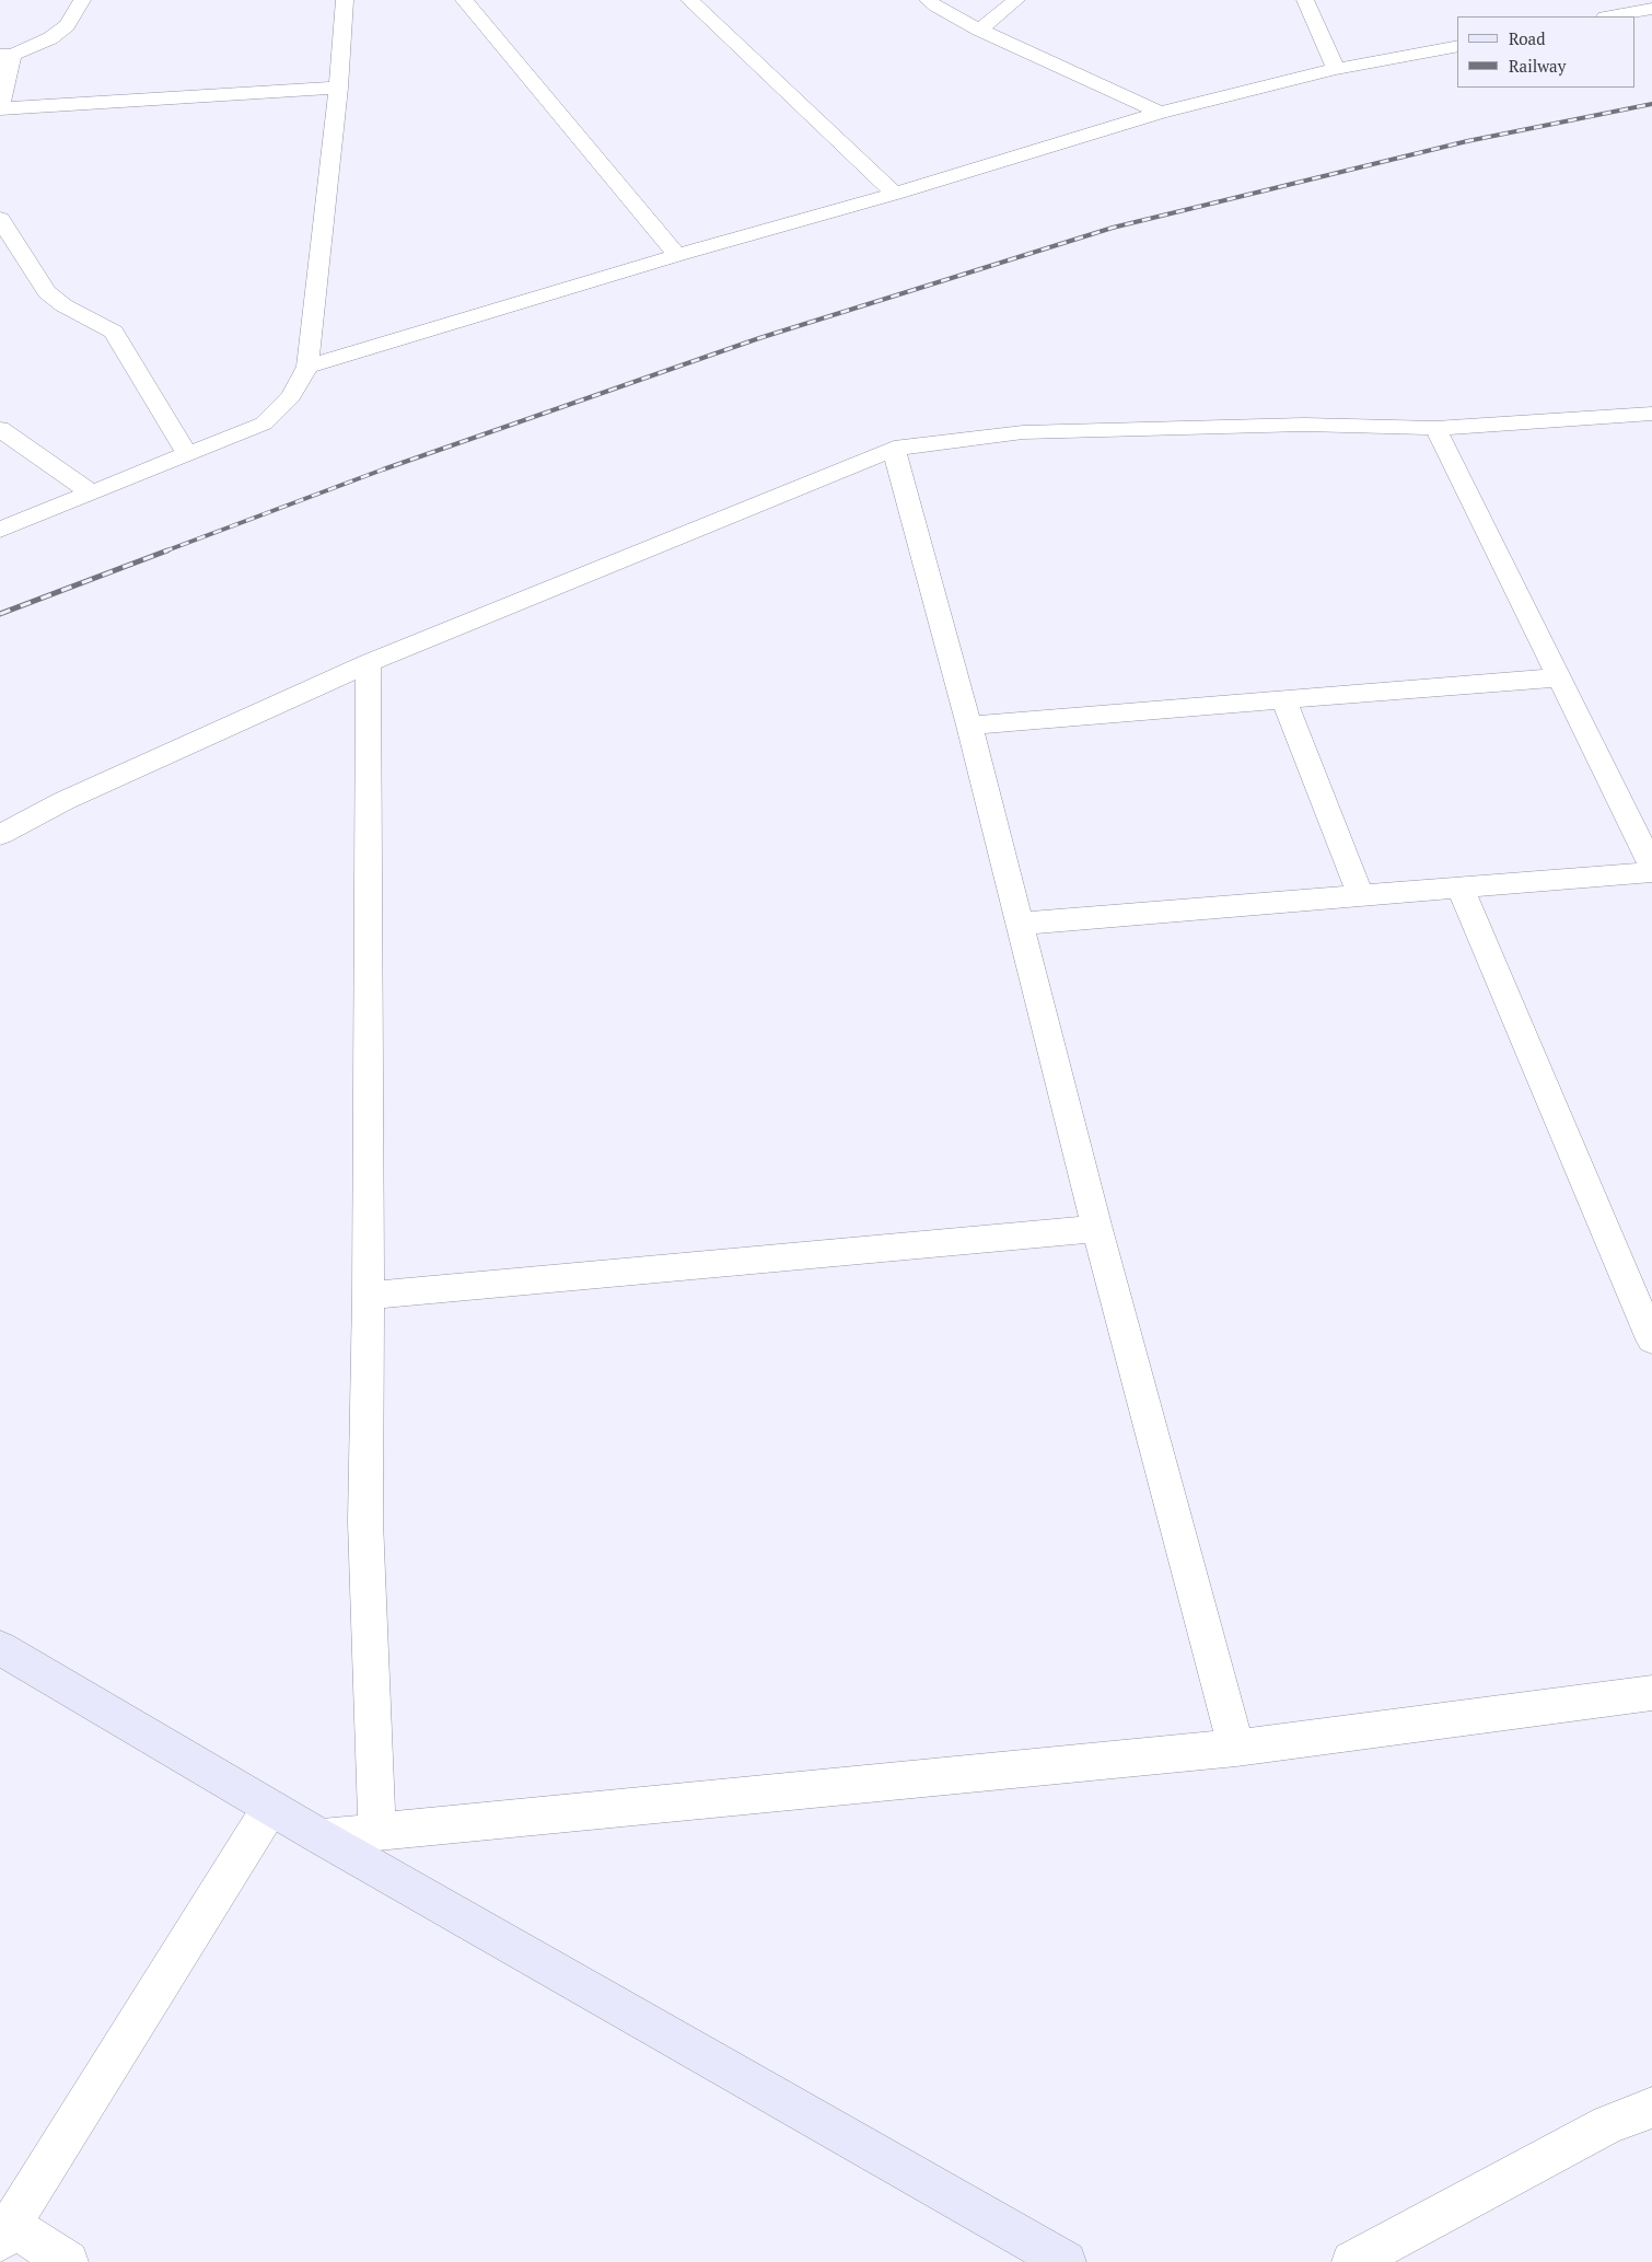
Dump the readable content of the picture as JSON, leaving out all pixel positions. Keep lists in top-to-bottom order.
{
  "legend": ["Road", "Railway"]
}
